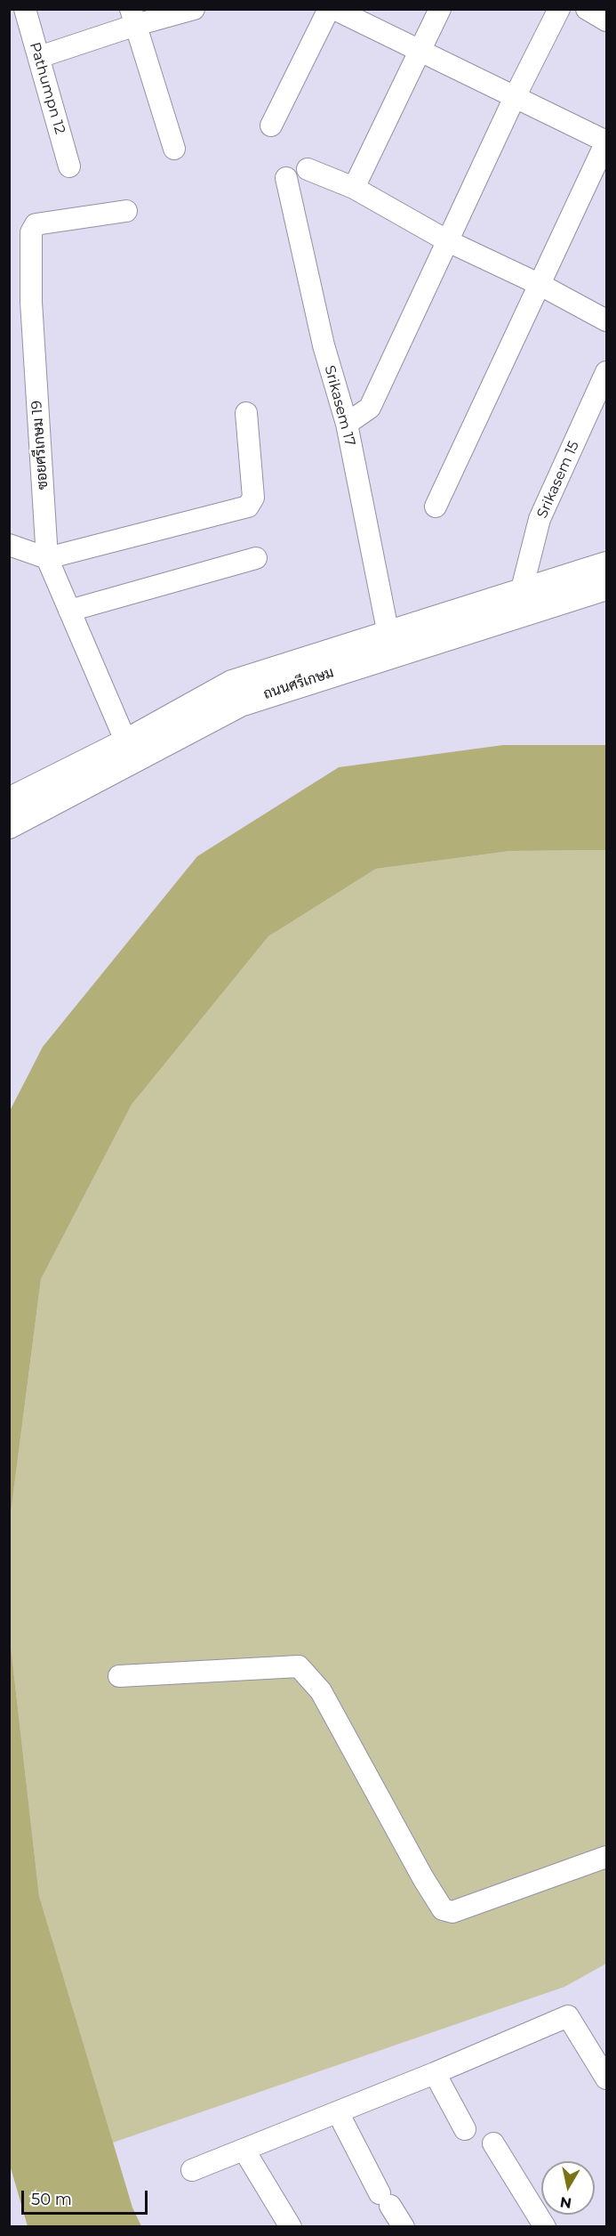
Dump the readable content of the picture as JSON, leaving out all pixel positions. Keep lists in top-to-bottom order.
{
  "streets": {
    "main road": ["ถนนศรีเกษม"],
    "street": [
      "Pathumpn 12",
      "Srikasem 17",
      "ซอยศรีเกษม 19",
      "Srikasem 15"
    ]
  },
  "crossings": [
    ["Srikasem 17", "ถนนศรีเกษม"],
    ["ซอยศรีเกษม 19", "ถนนศรีเกษม"],
    ["Srikasem 15", "ถนนศรีเกษม"]
  ],
  "scale_bar": "50 m",
  "north": "bottom"
}
